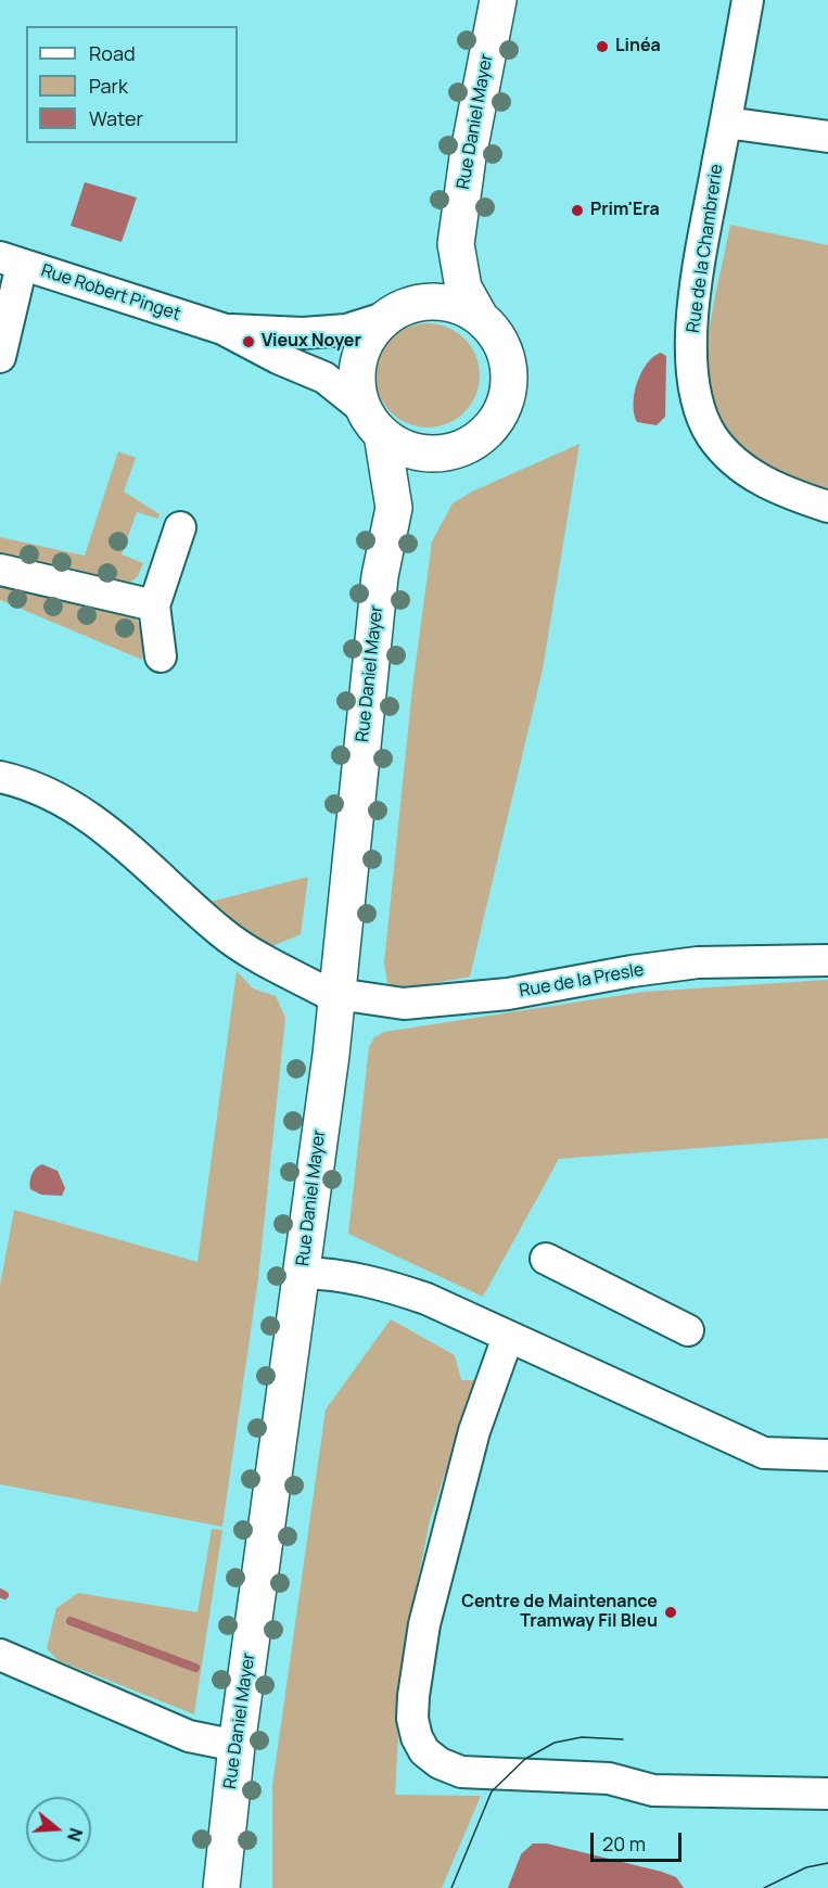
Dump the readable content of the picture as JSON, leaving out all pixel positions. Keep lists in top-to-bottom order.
{
  "streets": {
    "main road": ["Rue Daniel Mayer"],
    "street": ["Rue de la Chambrerie", "Rue Robert Pinget", "Rue de la Presle"]
  },
  "crossings": [
    ["Rue Daniel Mayer", "Rue Robert Pinget"],
    ["Rue Daniel Mayer", "Rue de la Presle"]
  ],
  "places": [
    "Linéa",
    "Prim'Era",
    "Vieux Noyer",
    "Centre de Maintenance Tramway Fil Bleu"
  ],
  "legend": ["Road", "Park", "Water"],
  "scale_bar": "20 m",
  "north": "right"
}
